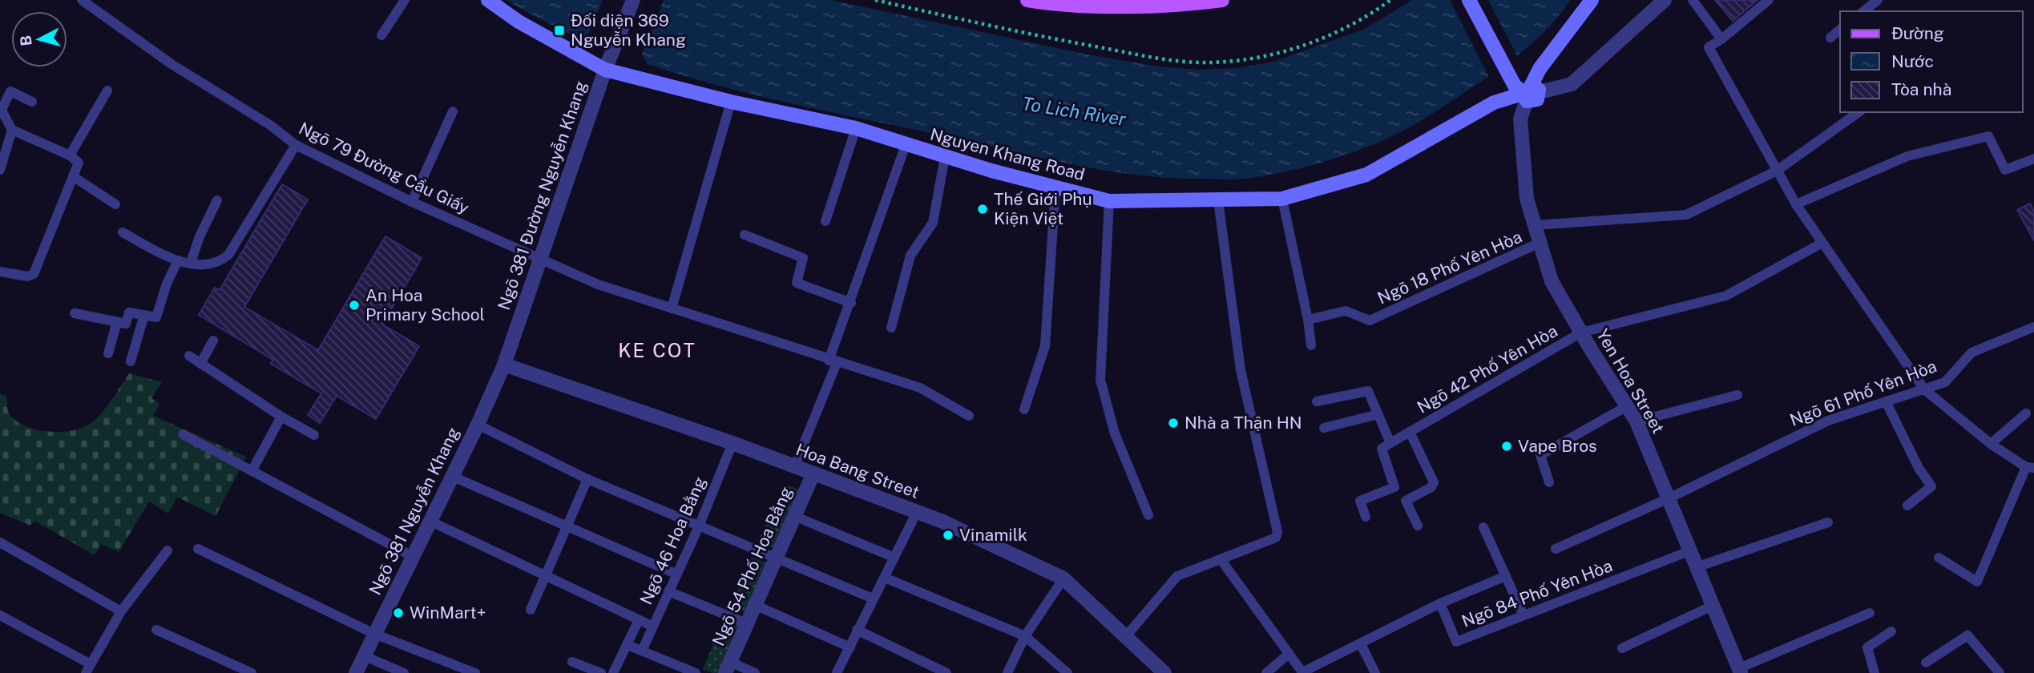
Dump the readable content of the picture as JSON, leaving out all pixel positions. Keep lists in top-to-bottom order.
{
  "streets": {
    "main road": ["Nguyen Khang Road"],
    "street": [
      "Ngõ 381 Đường Nguyễn Khang",
      "Yen Hoa Street",
      "Hoa Bang Street",
      "Ngõ 381 Nguyễn Khang",
      "Ngõ 54 Phố Hoa Bằng"
    ],
    "lane": [
      "Ngõ 79 Đường Cầu Giấy",
      "Ngõ 18 Phố Yên Hòa",
      "Ngõ 42 Phố Yên Hòa",
      "Ngõ 61 Phố Yên Hòa",
      "Ngõ 46 Hoa Bằng",
      "Ngõ 84 Phố Yên Hòa"
    ]
  },
  "crossings": [
    ["Nguyen Khang Road", "Ngõ 381 Đường Nguyễn Khang"],
    ["Nguyen Khang Road", "Yen Hoa Street"],
    ["Ngõ 79 Đường Cầu Giấy", "Ngõ 381 Đường Nguyễn Khang"],
    ["Ngõ 381 Đường Nguyễn Khang", "Hoa Bang Street"],
    ["Ngõ 381 Đường Nguyễn Khang", "Ngõ 381 Nguyễn Khang"],
    ["Ngõ 18 Phố Yên Hòa", "Yen Hoa Street"],
    ["Ngõ 42 Phố Yên Hòa", "Yen Hoa Street"],
    ["Yen Hoa Street", "Ngõ 61 Phố Yên Hòa"],
    ["Yen Hoa Street", "Ngõ 84 Phố Yên Hòa"],
    ["Hoa Bang Street", "Ngõ 381 Nguyễn Khang"],
    ["Hoa Bang Street", "Ngõ 46 Hoa Bằng"],
    ["Hoa Bang Street", "Ngõ 54 Phố Hoa Bằng"]
  ],
  "districts": ["KE COT"],
  "water": ["To Lich River"],
  "places": {
    "transit": ["Đối diện 369 Nguyễn Khang"],
    "other": [
      "Thế Giới Phụ Kiện Việt",
      "An Hoa Primary School",
      "Nhà a Thận HN",
      "Vape Bros",
      "Vinamilk",
      "WinMart+"
    ]
  },
  "legend": ["Đường", "Nước", "Tòa nhà"],
  "north": "left"
}
